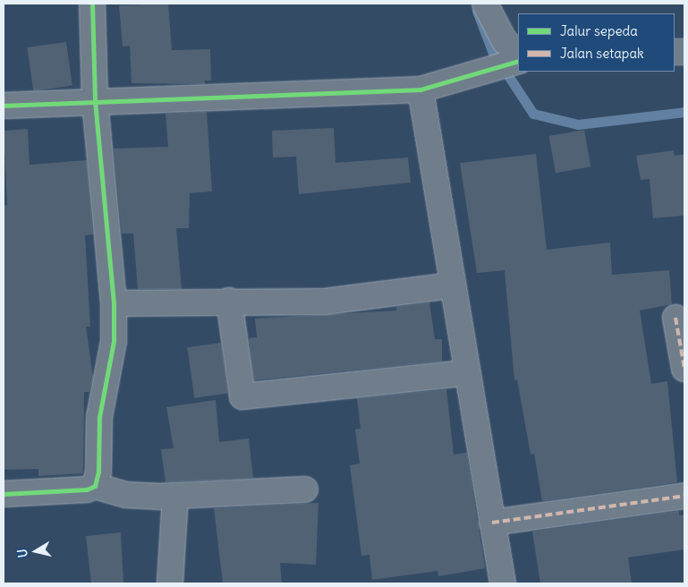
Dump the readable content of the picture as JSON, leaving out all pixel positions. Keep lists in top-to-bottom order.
{
  "legend": ["Jalur sepeda", "Jalan setapak"],
  "north": "left"
}
